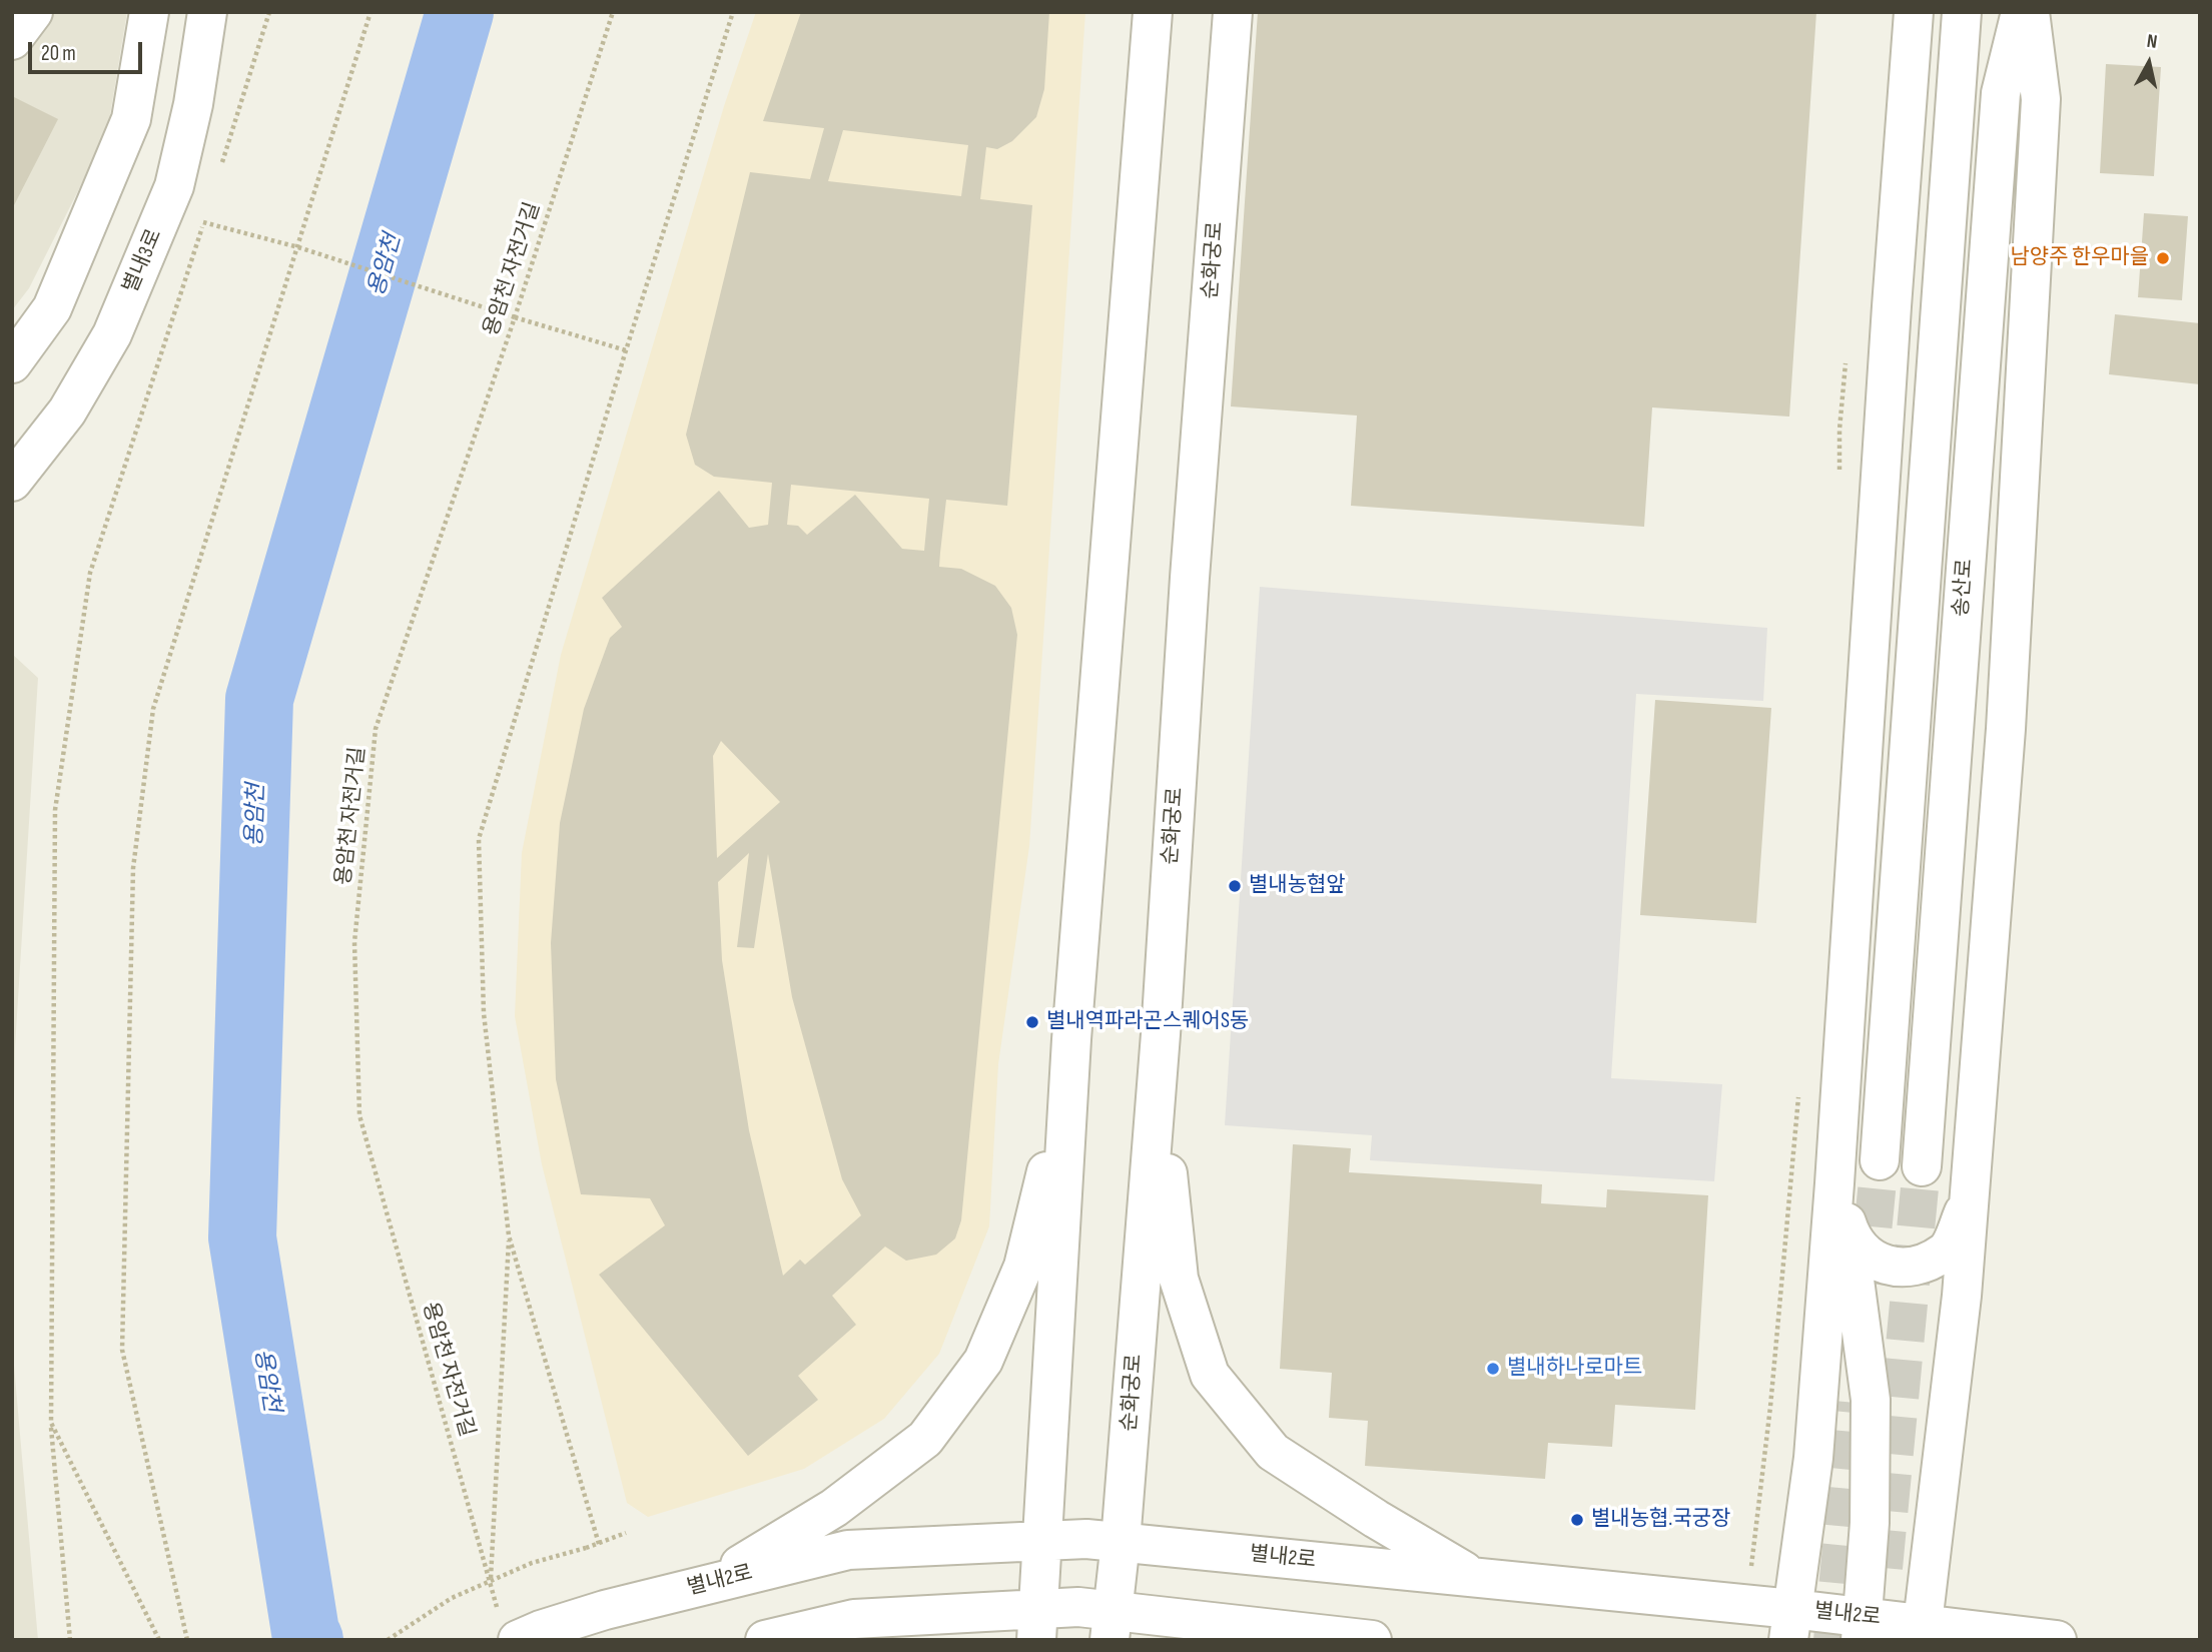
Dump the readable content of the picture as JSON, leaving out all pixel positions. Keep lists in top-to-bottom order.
{
  "streets": {
    "street": [
      "순화궁로",
      "별내3로",
      "송산로",
      "별내2로"
    ],
    "path": ["용암천 자전거길"]
  },
  "crossings": [
    ["순화궁로", "별내2로"],
    ["용암천 자전거길", "별내2로"]
  ],
  "water": ["용암천"],
  "places": [
    "남양주 한우마을",
    "별내농협앞",
    "별내역파라곤스퀘어S동",
    "별내하나로마트",
    "별내농협.국궁장"
  ],
  "scale_bar": "20 m",
  "north": "top"
}
